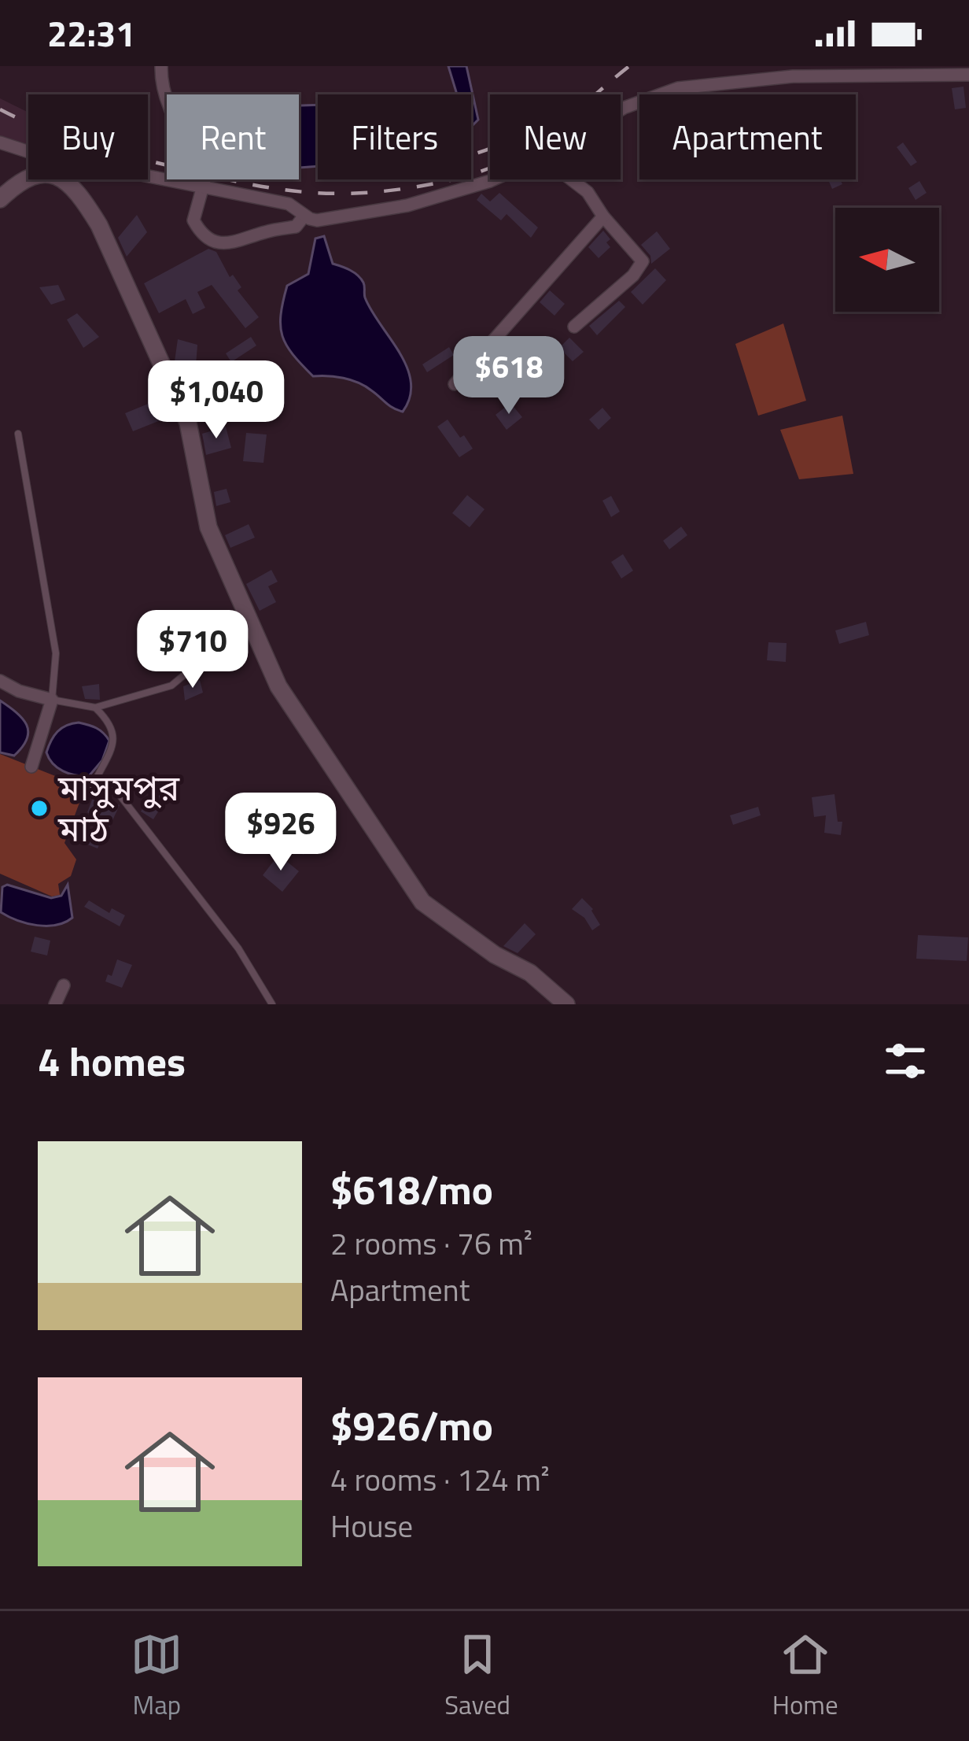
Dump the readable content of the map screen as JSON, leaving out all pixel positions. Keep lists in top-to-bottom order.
{
  "places": ["মাসুমপুর মাঠ"],
  "north": "left",
  "page": {
    "status": "22:31",
    "chip": [
      "Buy",
      "Rent",
      "Filters",
      "New",
      "Apartment"
    ],
    "price": [
      "$618",
      "$1,040",
      "$710",
      "$926"
    ],
    "heading": "4 homes",
    "list": [
      {
        "name": "$618/mo",
        "note": "2 rooms · 76 m² · Apartment"
      },
      {
        "name": "$926/mo",
        "note": "4 rooms · 124 m² · House"
      }
    ],
    "tabs": ["Map", "Saved", "Home"]
  }
}
